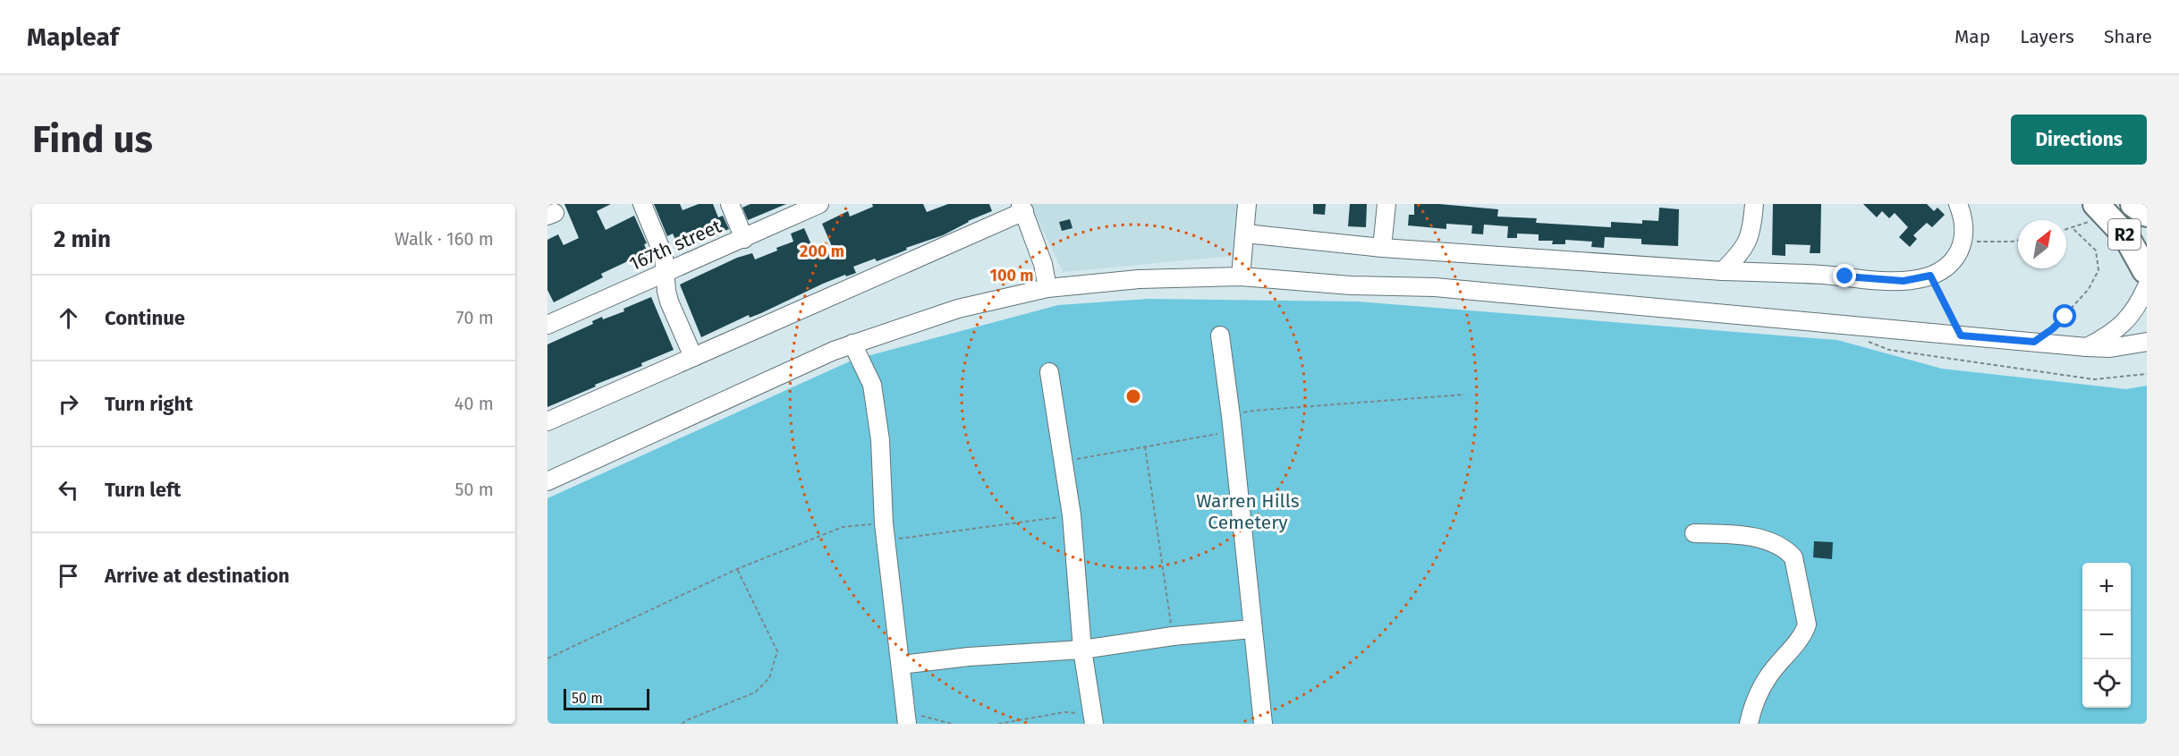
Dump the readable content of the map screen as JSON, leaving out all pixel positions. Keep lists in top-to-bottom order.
{
  "streets": {
    "highway": ["R2"],
    "street": ["167th street"]
  },
  "parks": ["Warren Hills Cemetery"],
  "scale_bar": "50 m",
  "north": "top right",
  "page": {
    "header": "Mapleaf",
    "nav": ["Map", "Layers", "Share"],
    "buttons": "Directions",
    "title": "Find us",
    "heading": ["2 min", "Walk · 160 m"],
    "list": [
      ["Continue", "70 m"],
      ["Turn right", "40 m"],
      ["Turn left", "50 m"],
      "Arrive at destination"
    ],
    "map_buttons": ["+", "−"],
    "scale": "50 m"
  },
  "rings": ["200 m", "100 m"]
}
